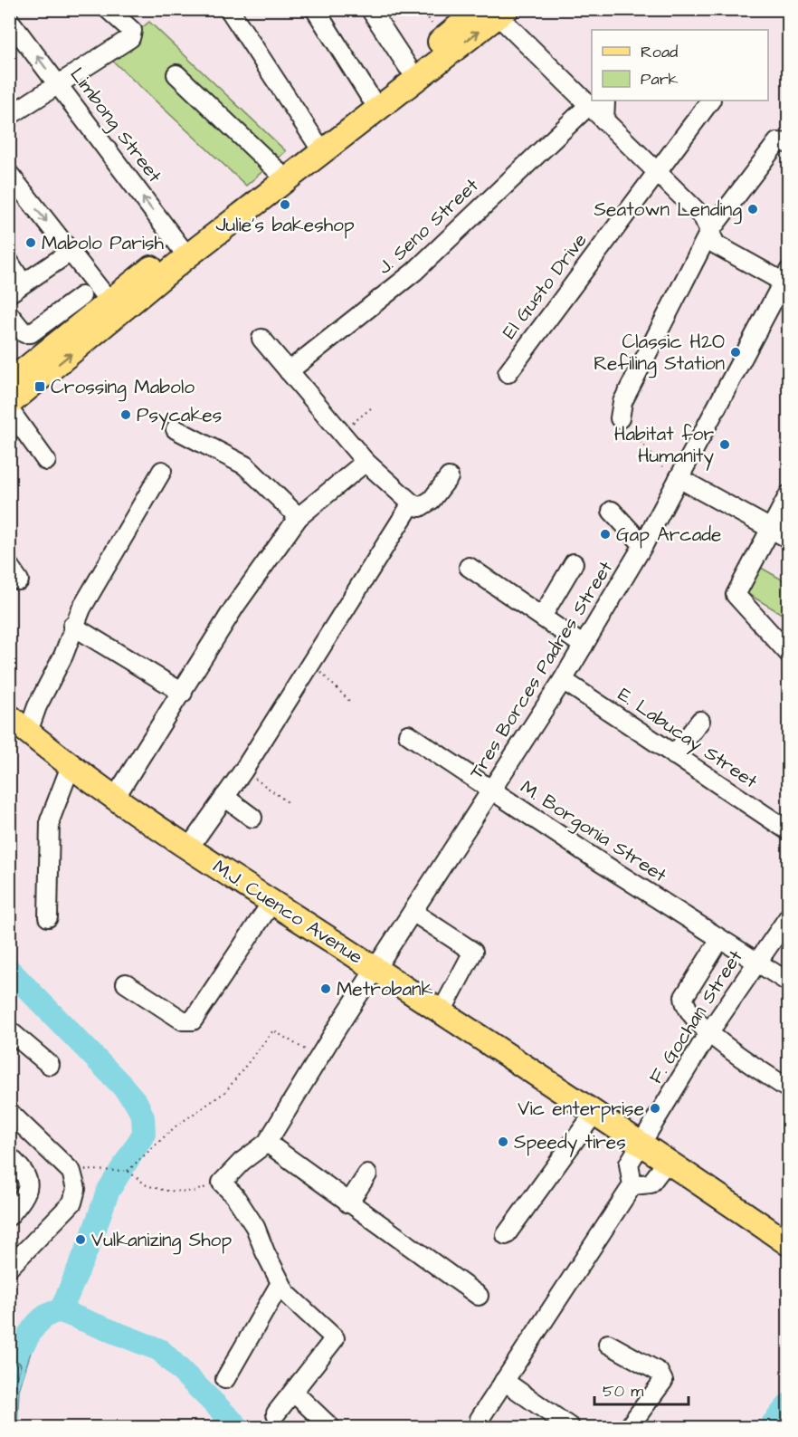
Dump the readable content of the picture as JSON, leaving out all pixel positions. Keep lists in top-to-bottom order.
{
  "streets": {
    "main road": ["M.J. Cuenco Avenue"],
    "street": [
      "Limbong Street",
      "J. Seno Street",
      "El Gusto Drive",
      "Tres Borces Padres Street",
      "E. Labucay Street",
      "M. Borgonia Street",
      "F. Gochan Street"
    ]
  },
  "crossings": [
    ["Tres Borces Padres Street", "E. Labucay Street"],
    ["Tres Borces Padres Street", "M. Borgonia Street"],
    ["Tres Borces Padres Street", "M.J. Cuenco Avenue"],
    ["M. Borgonia Street", "F. Gochan Street"],
    ["M.J. Cuenco Avenue", "F. Gochan Street"]
  ],
  "places": {
    "other": [
      "Julie's bakeshop",
      "Seatown Lending",
      "Mabolo Parish",
      "Classic H2O Refiling Station",
      "Psycakes",
      "Habitat for Humanity",
      "Gap Arcade",
      "Metrobank",
      "Vic enterprise",
      "Speedy tires",
      "Vulkanizing Shop"
    ],
    "transit": ["Crossing Mabolo"]
  },
  "legend": ["Road", "Park"],
  "scale_bar": "50 m"
}
